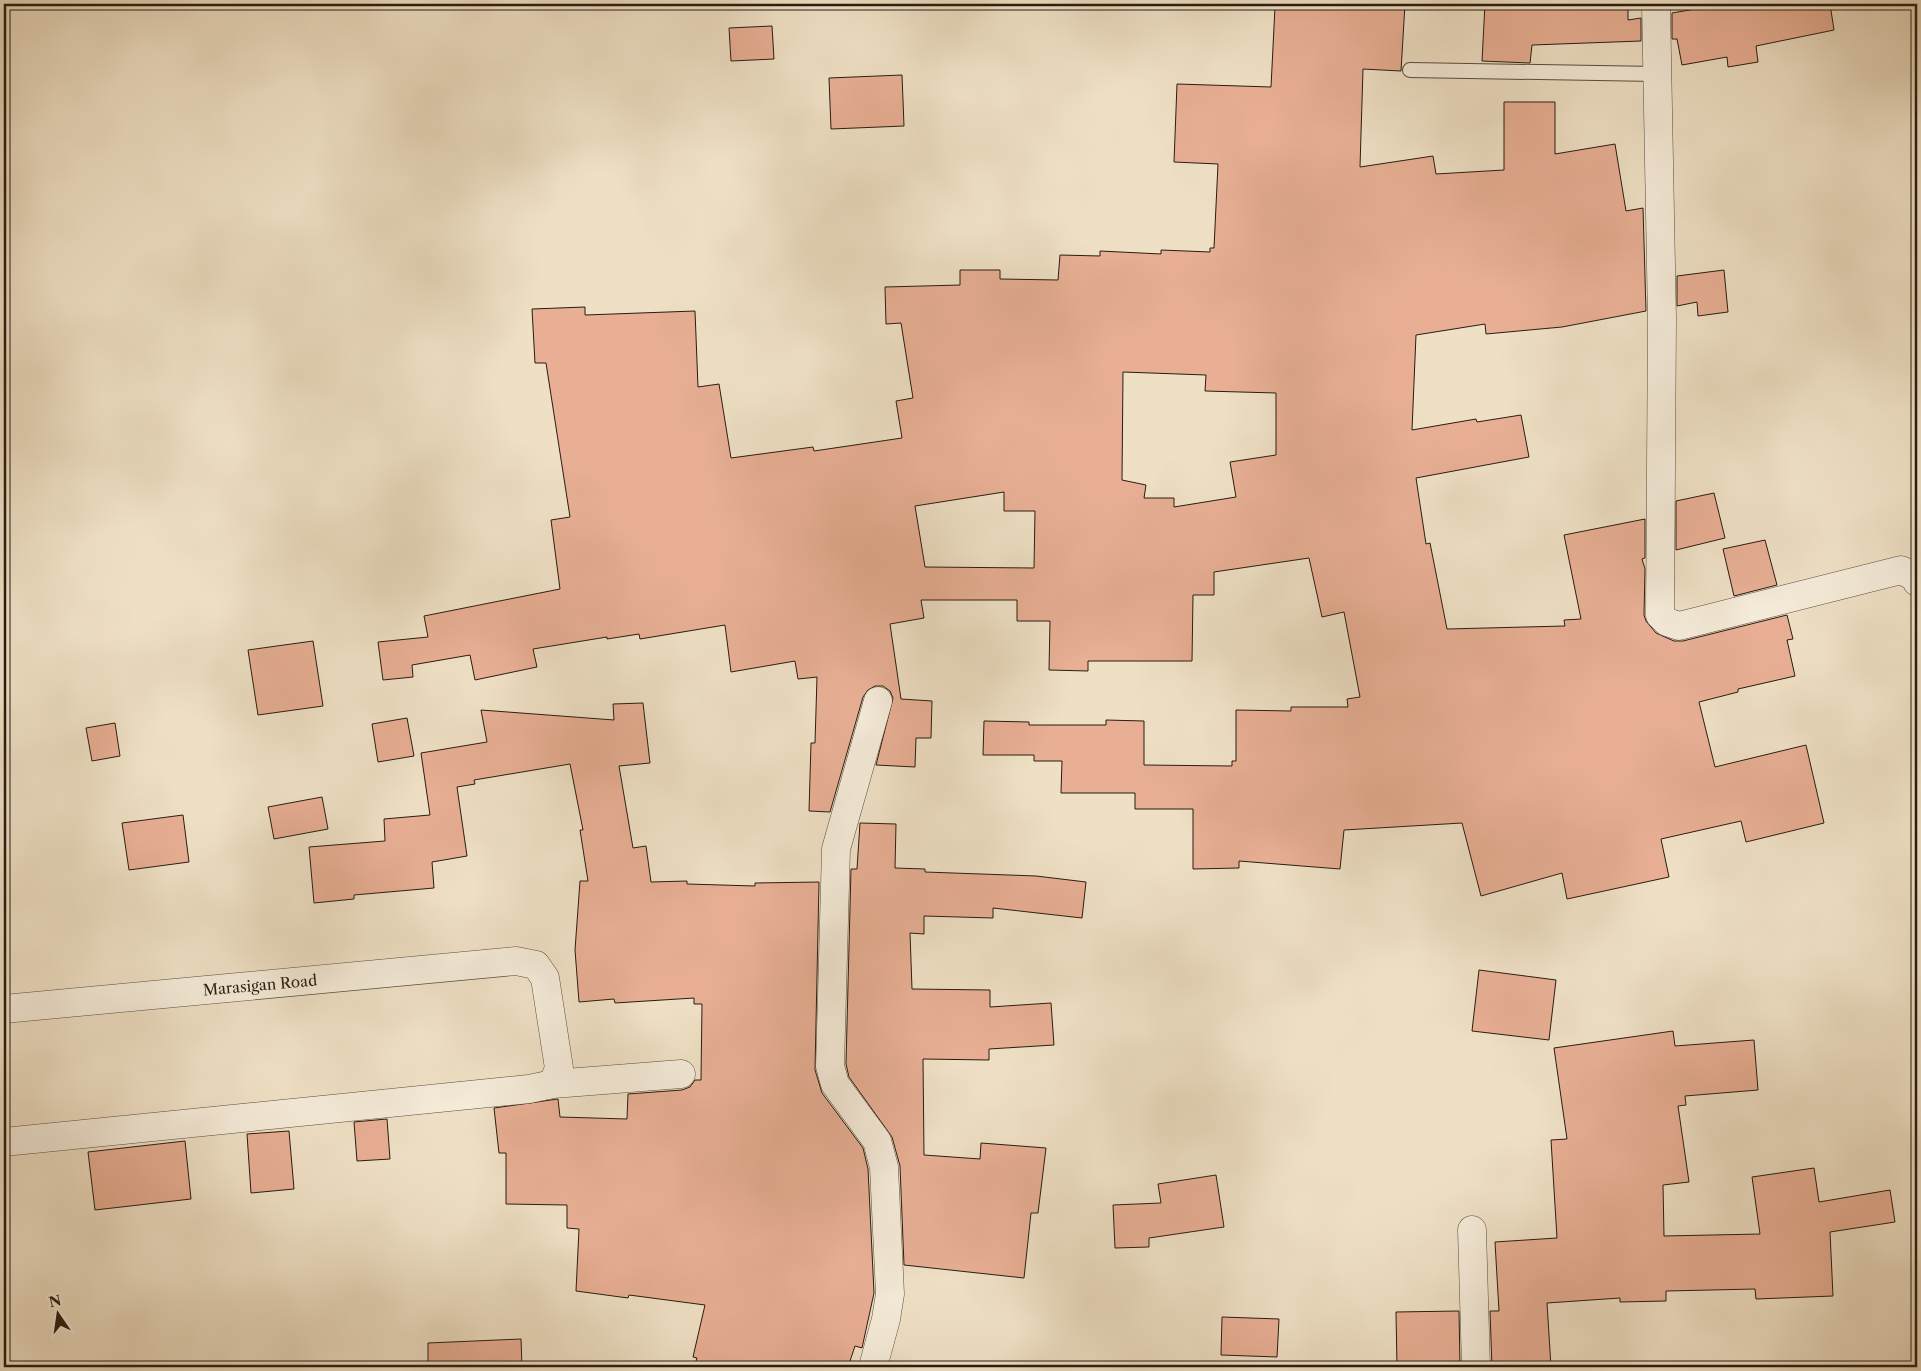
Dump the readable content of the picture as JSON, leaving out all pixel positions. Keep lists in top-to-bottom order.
{
  "streets": {
    "street": ["Marasigan Road"]
  },
  "north": "top"
}
